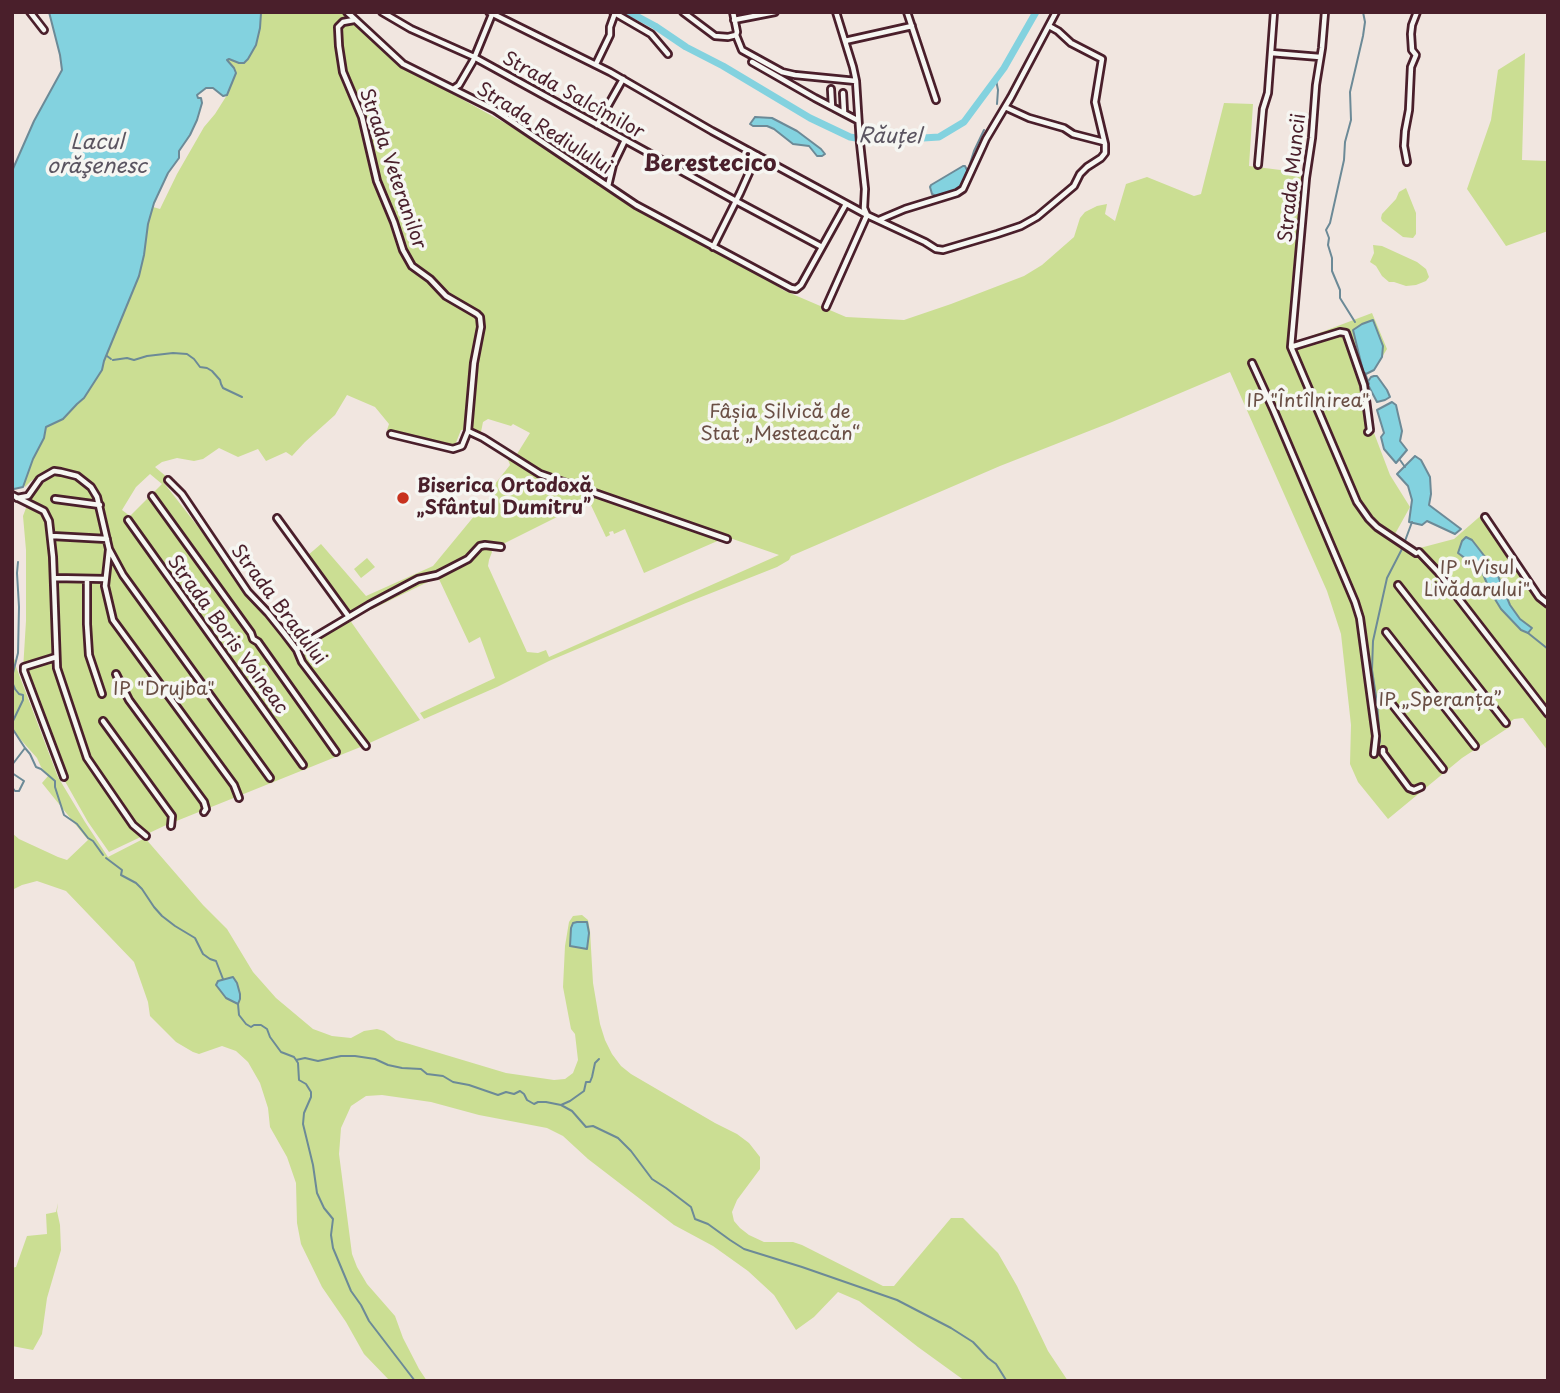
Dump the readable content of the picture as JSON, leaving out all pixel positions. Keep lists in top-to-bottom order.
{
  "streets": {
    "street": [
      "Strada Salcîmilor",
      "Strada Rediulului",
      "Strada Veteranilor",
      "Strada Muncii",
      "Strada Bradului",
      "Strada Boris Voineac"
    ]
  },
  "crossings": [
    ["Strada Salcîmilor", "Strada Rediulului"],
    ["Strada Rediulului", "Strada Veteranilor"]
  ],
  "districts": ["Berestecico"],
  "water": ["Răuțel", "Lacul orăşenesc"],
  "parks": [
    "IP \"Întîlnirea\"",
    "Fâșia Silvică de Stat „Mesteacăn“",
    "IP \"Visul Livădarului\"",
    "IP \"Drujba\"",
    "IP „Speranța”"
  ],
  "places": ["Biserica Ortodoxă „Sfântul Dumitru”"]
}
